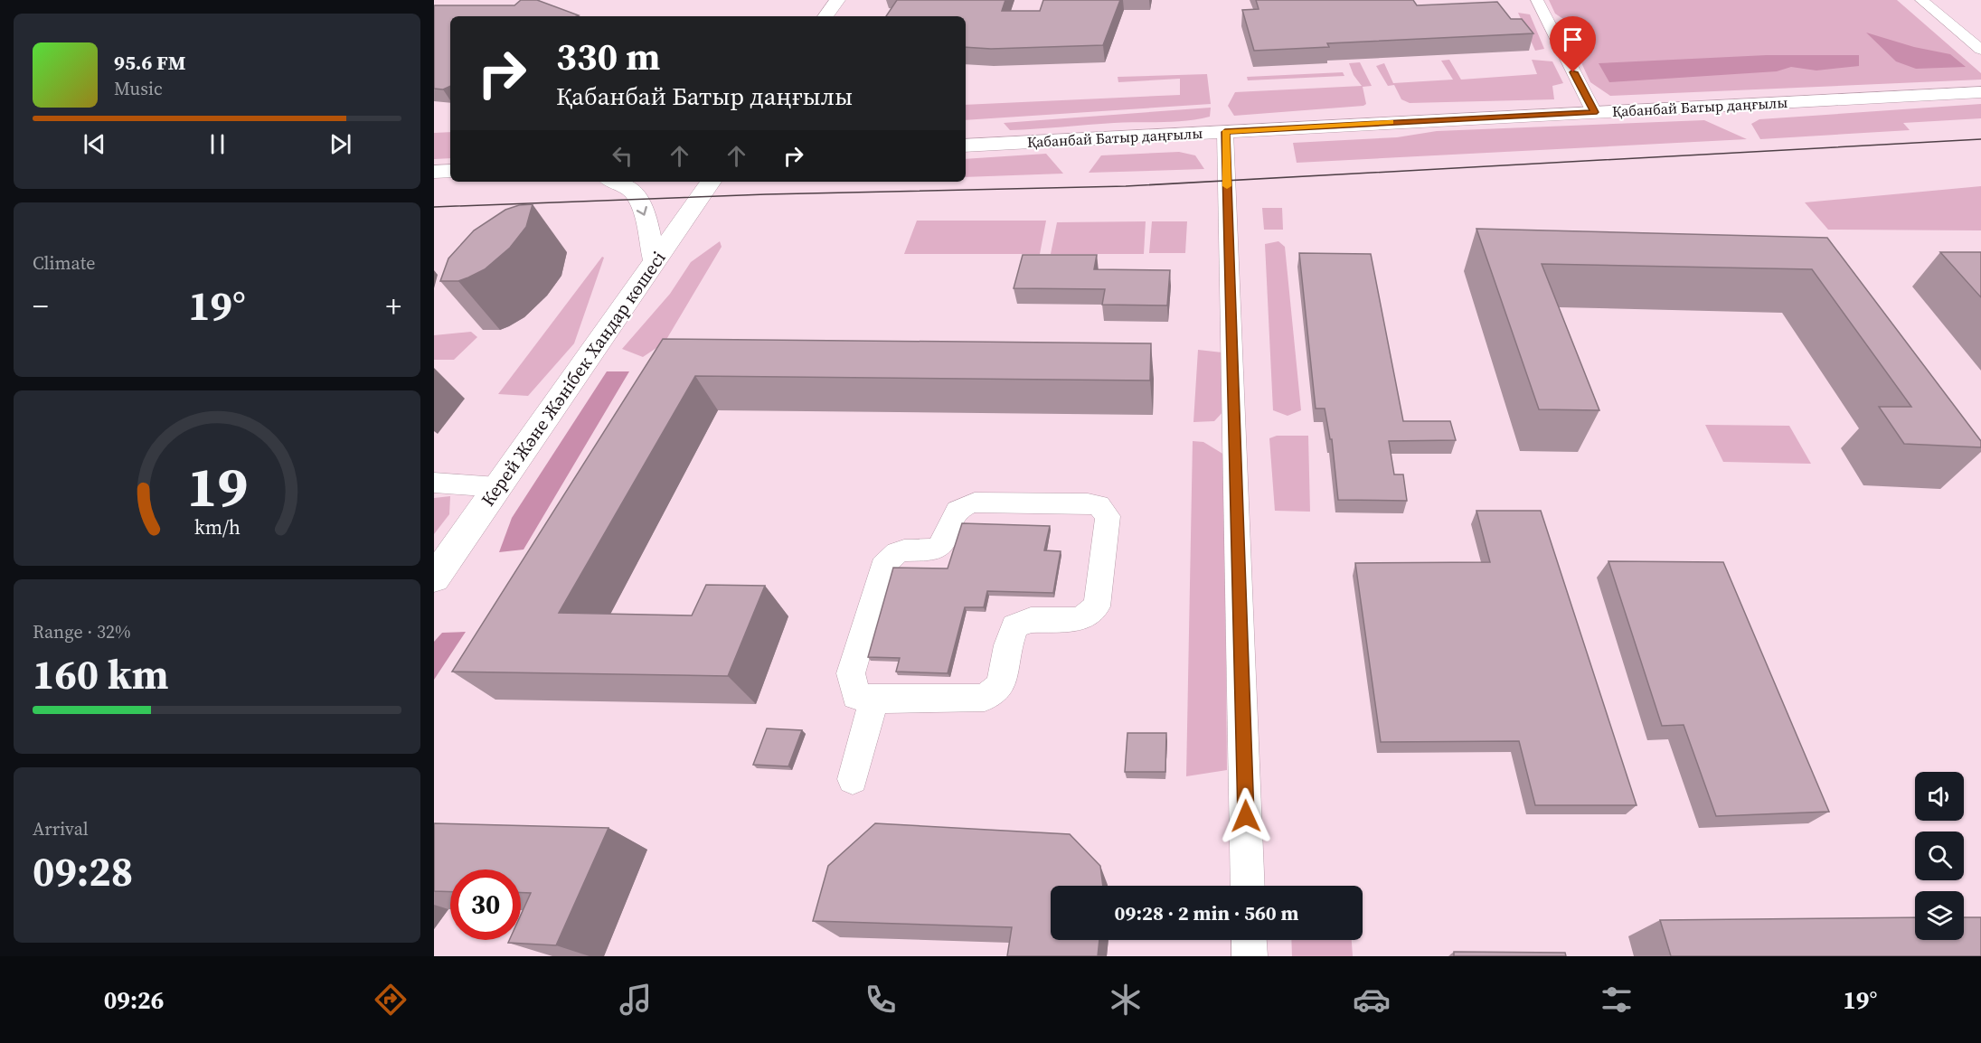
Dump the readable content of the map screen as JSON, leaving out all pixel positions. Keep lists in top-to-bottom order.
{
  "streets": {
    "main road": ["Қабанбай Батыр даңғылы", "Керей Және Жәнібек Хандар көшесі"]
  },
  "page": {
    "turn": ["330 m", "Қабанбай Батыр даңғылы"],
    "song": ["95.6 FM", "Music"],
    "tile": [
      "Climate",
      ["Range · 32%", "160 km"],
      ["Arrival", "09:28"]
    ],
    "heat": ["−", "19°", "+"],
    "limit": "30",
    "trip": "09:28 · 2 min · 560 m",
    "tabs": ["09:26", "19°"],
    "gauge": ["19", "km/h"]
  }
}
